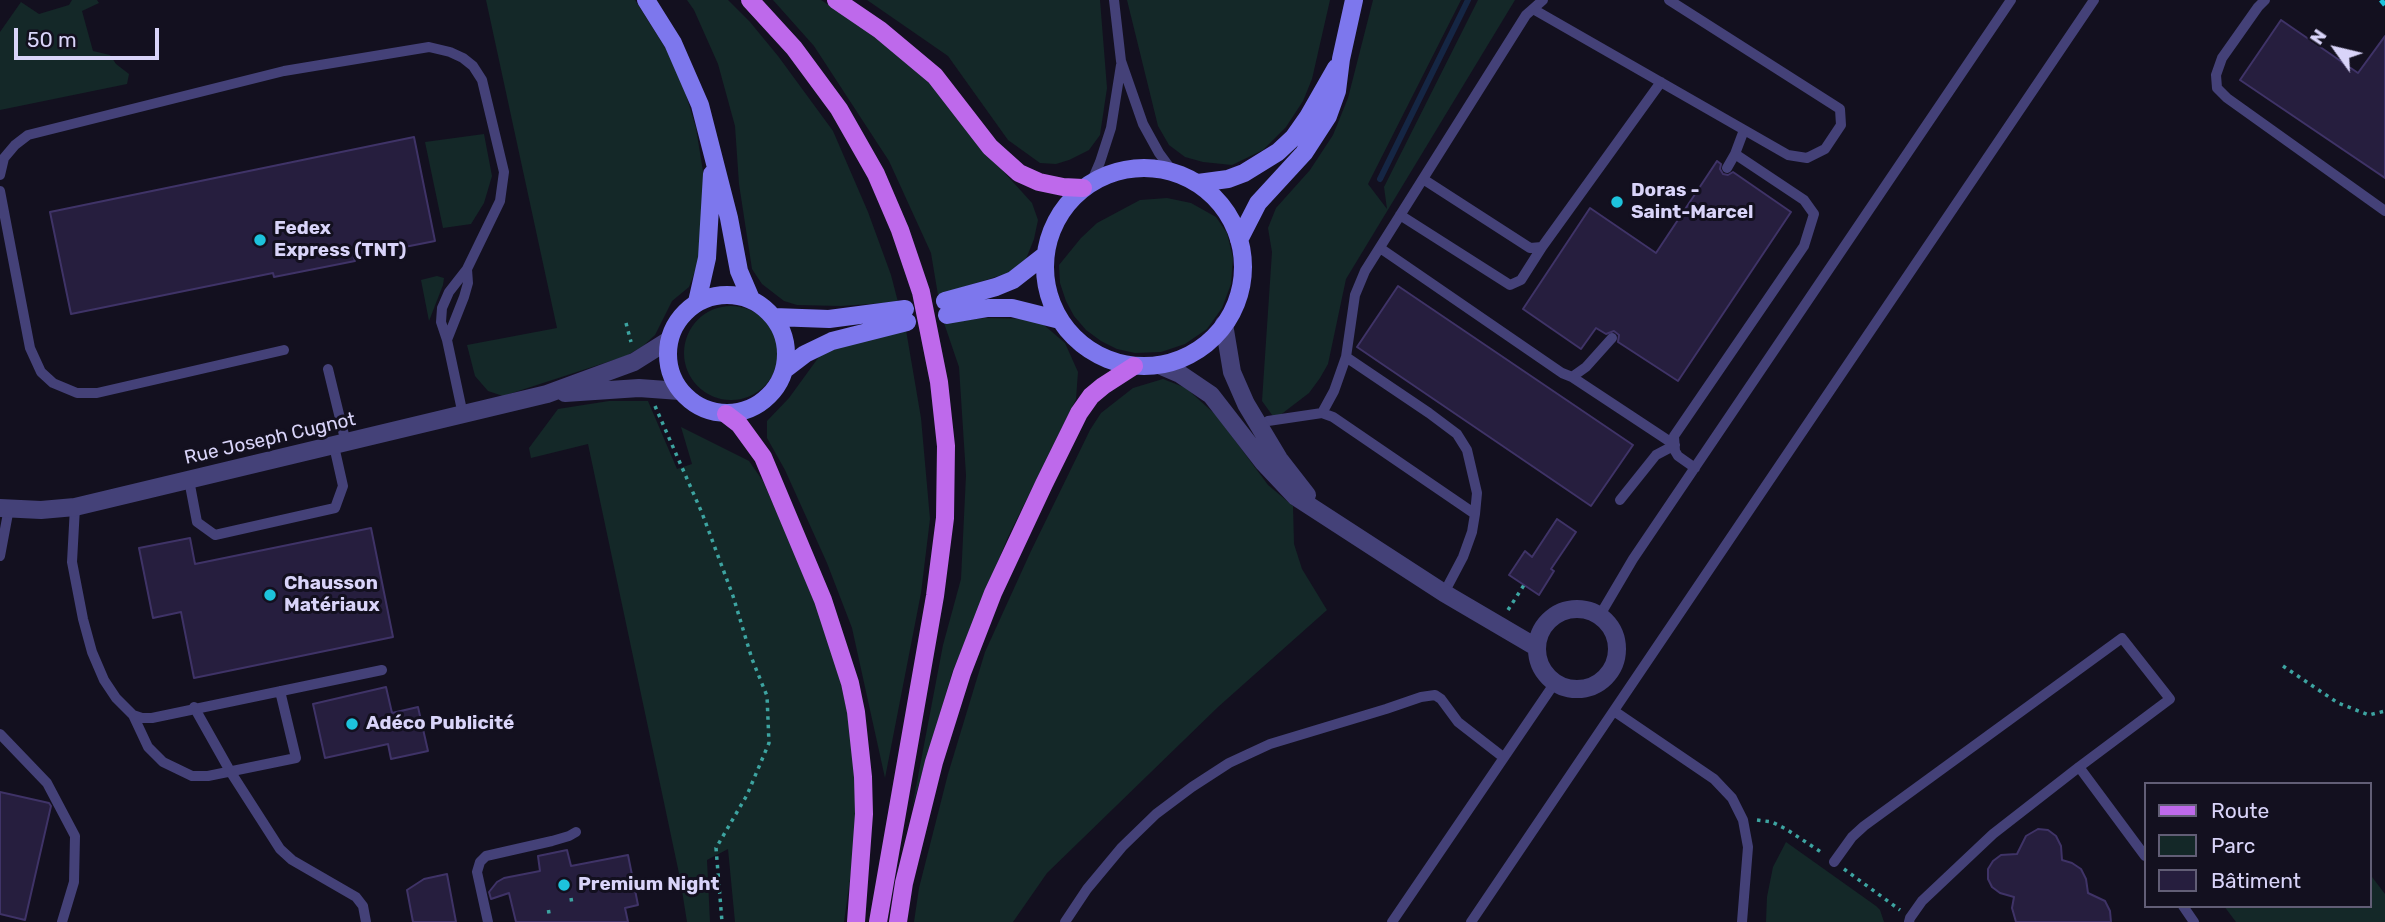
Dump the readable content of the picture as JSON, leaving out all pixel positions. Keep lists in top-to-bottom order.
{
  "streets": {
    "street": ["Rue Joseph Cugnot"]
  },
  "places": [
    "Doras - Saint-Marcel",
    "Fedex Express (TNT)",
    "Chausson Matériaux",
    "Adéco Publicité",
    "Premium Night"
  ],
  "legend": ["Route", "Parc", "Bâtiment"],
  "scale_bar": "50 m",
  "north": "top left"
}
